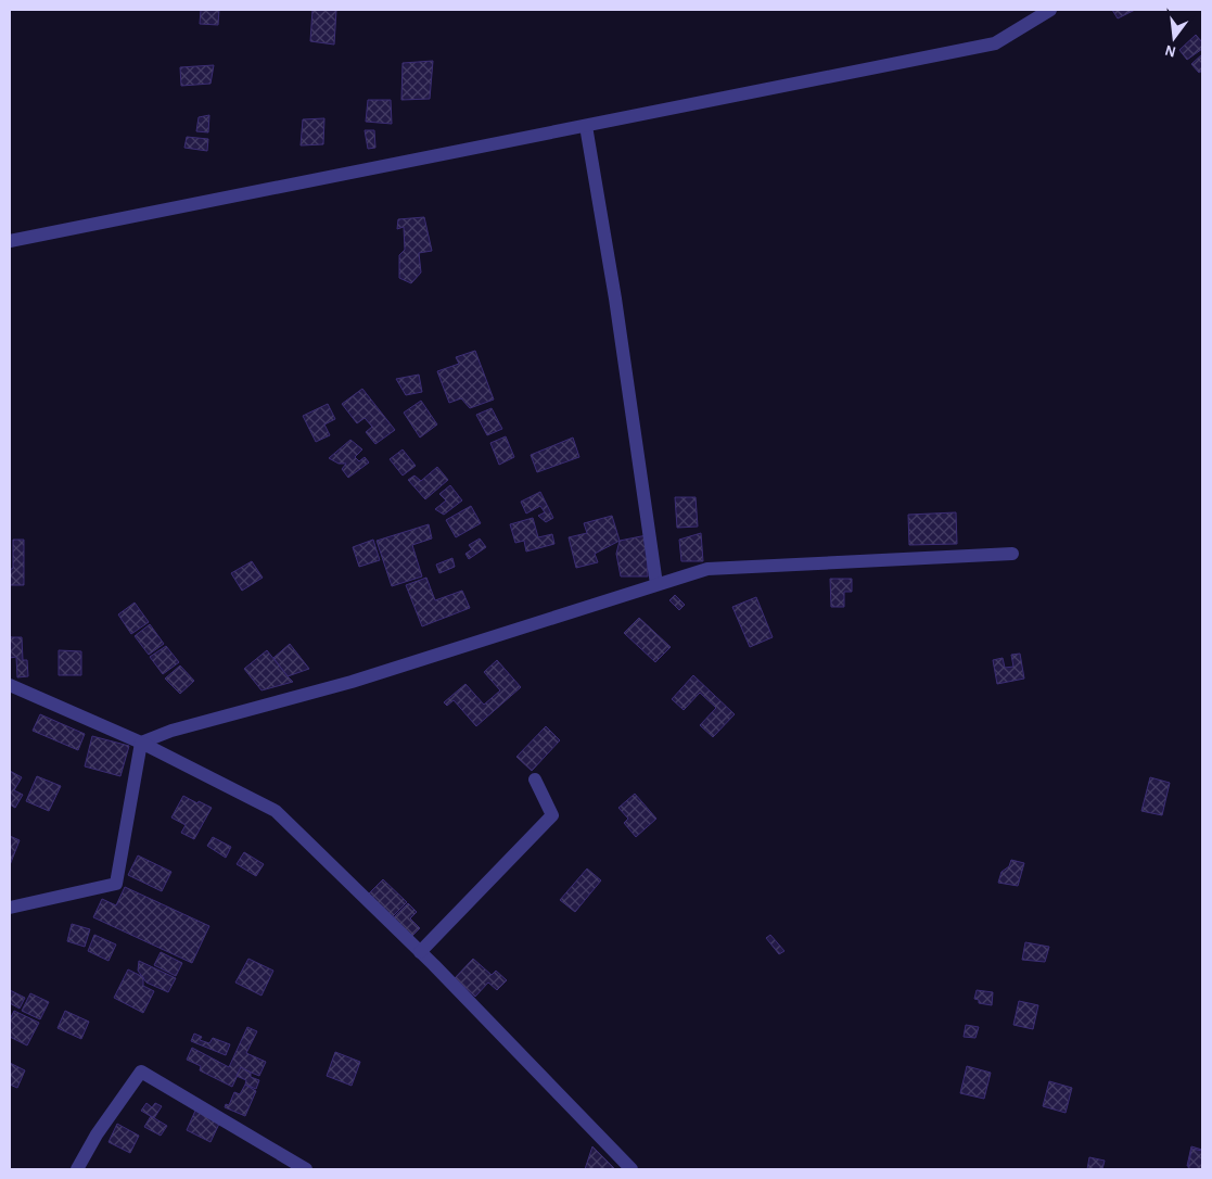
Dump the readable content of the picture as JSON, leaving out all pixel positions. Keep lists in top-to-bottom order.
{
  "north": "bottom"
}
